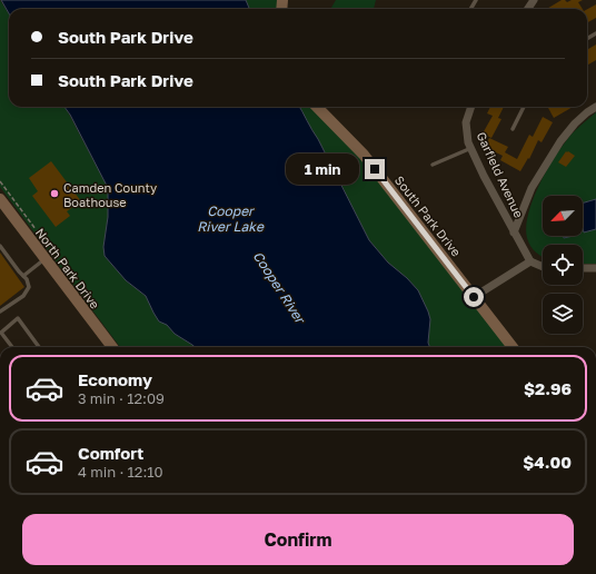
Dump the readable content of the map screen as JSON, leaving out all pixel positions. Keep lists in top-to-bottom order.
{
  "streets": {
    "street": ["Garfield Avenue", "South Park Drive", "North Park Drive"]
  },
  "water": ["Cooper River Lake", "Cooper River"],
  "places": ["Camden County Boathouse"],
  "north": "bottom left",
  "page": {
    "banner": ["South Park Drive", "South Park Drive"],
    "bubble": "1 min",
    "list": [
      {
        "name": "Economy",
        "note": "3 min · 12:09",
        "value": "$2.96"
      },
      {
        "name": "Comfort",
        "note": "4 min · 12:10",
        "value": "$4.00"
      }
    ],
    "buttons": "Confirm"
  }
}
